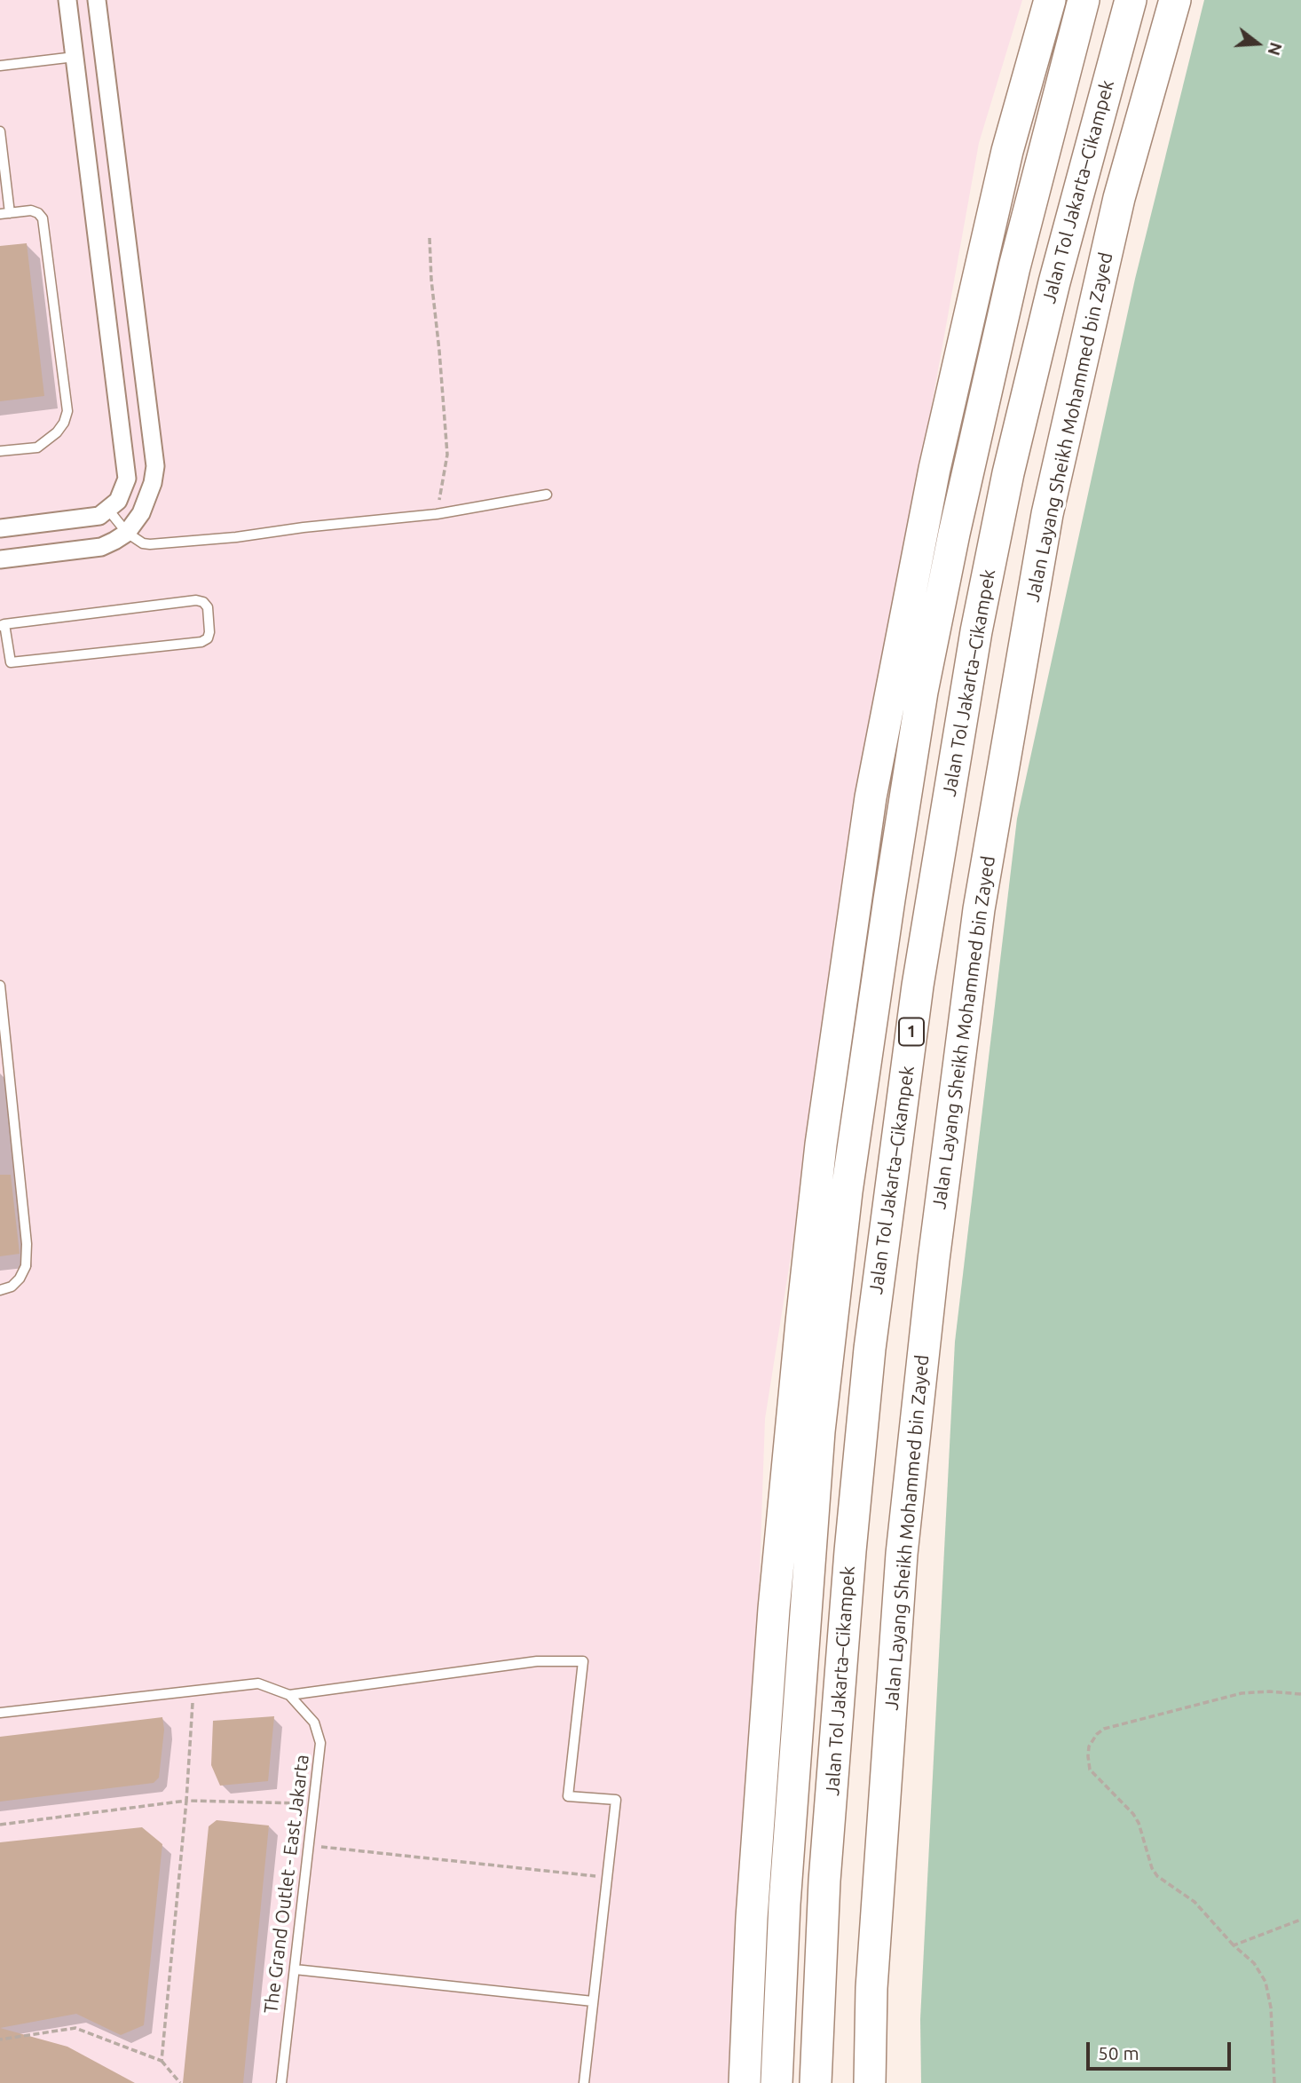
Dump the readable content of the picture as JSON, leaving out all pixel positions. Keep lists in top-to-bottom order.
{
  "streets": {
    "highway": ["Jalan Tol Jakarta–Cikampek", "Jalan Layang Sheikh Mohammed bin Zayed", "1"],
    "lane": ["The Grand Outlet - East Jakarta"]
  },
  "scale_bar": "50 m",
  "north": "right"
}
